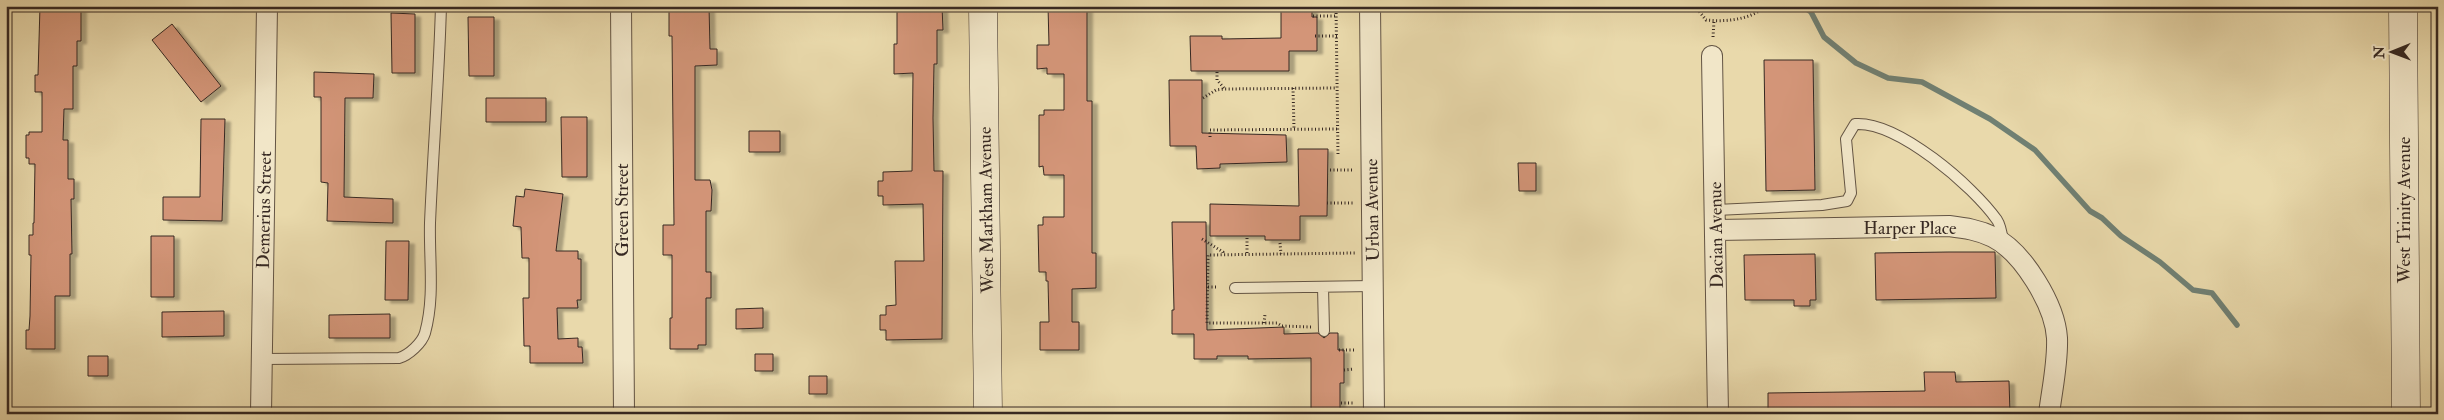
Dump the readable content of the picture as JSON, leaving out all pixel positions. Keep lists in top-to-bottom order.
{
  "streets": {
    "street": [
      "Demerius Street",
      "Green Street",
      "West Markham Avenue",
      "Urban Avenue",
      "West Trinity Avenue",
      "Harper Place",
      "Dacian Avenue"
    ]
  },
  "crossings": [
    ["Harper Place", "Dacian Avenue"]
  ],
  "north": "left"
}
